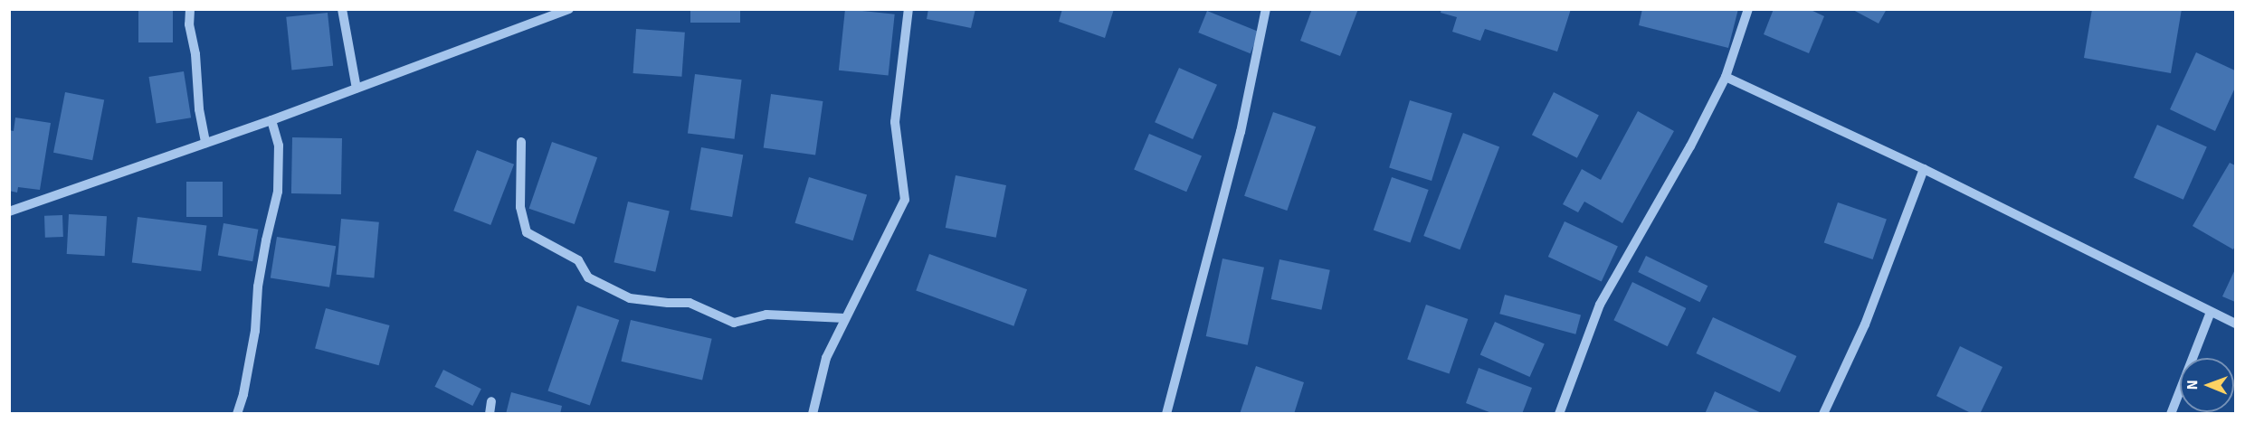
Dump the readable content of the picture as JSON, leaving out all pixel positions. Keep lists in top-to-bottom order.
{
  "north": "left"
}
